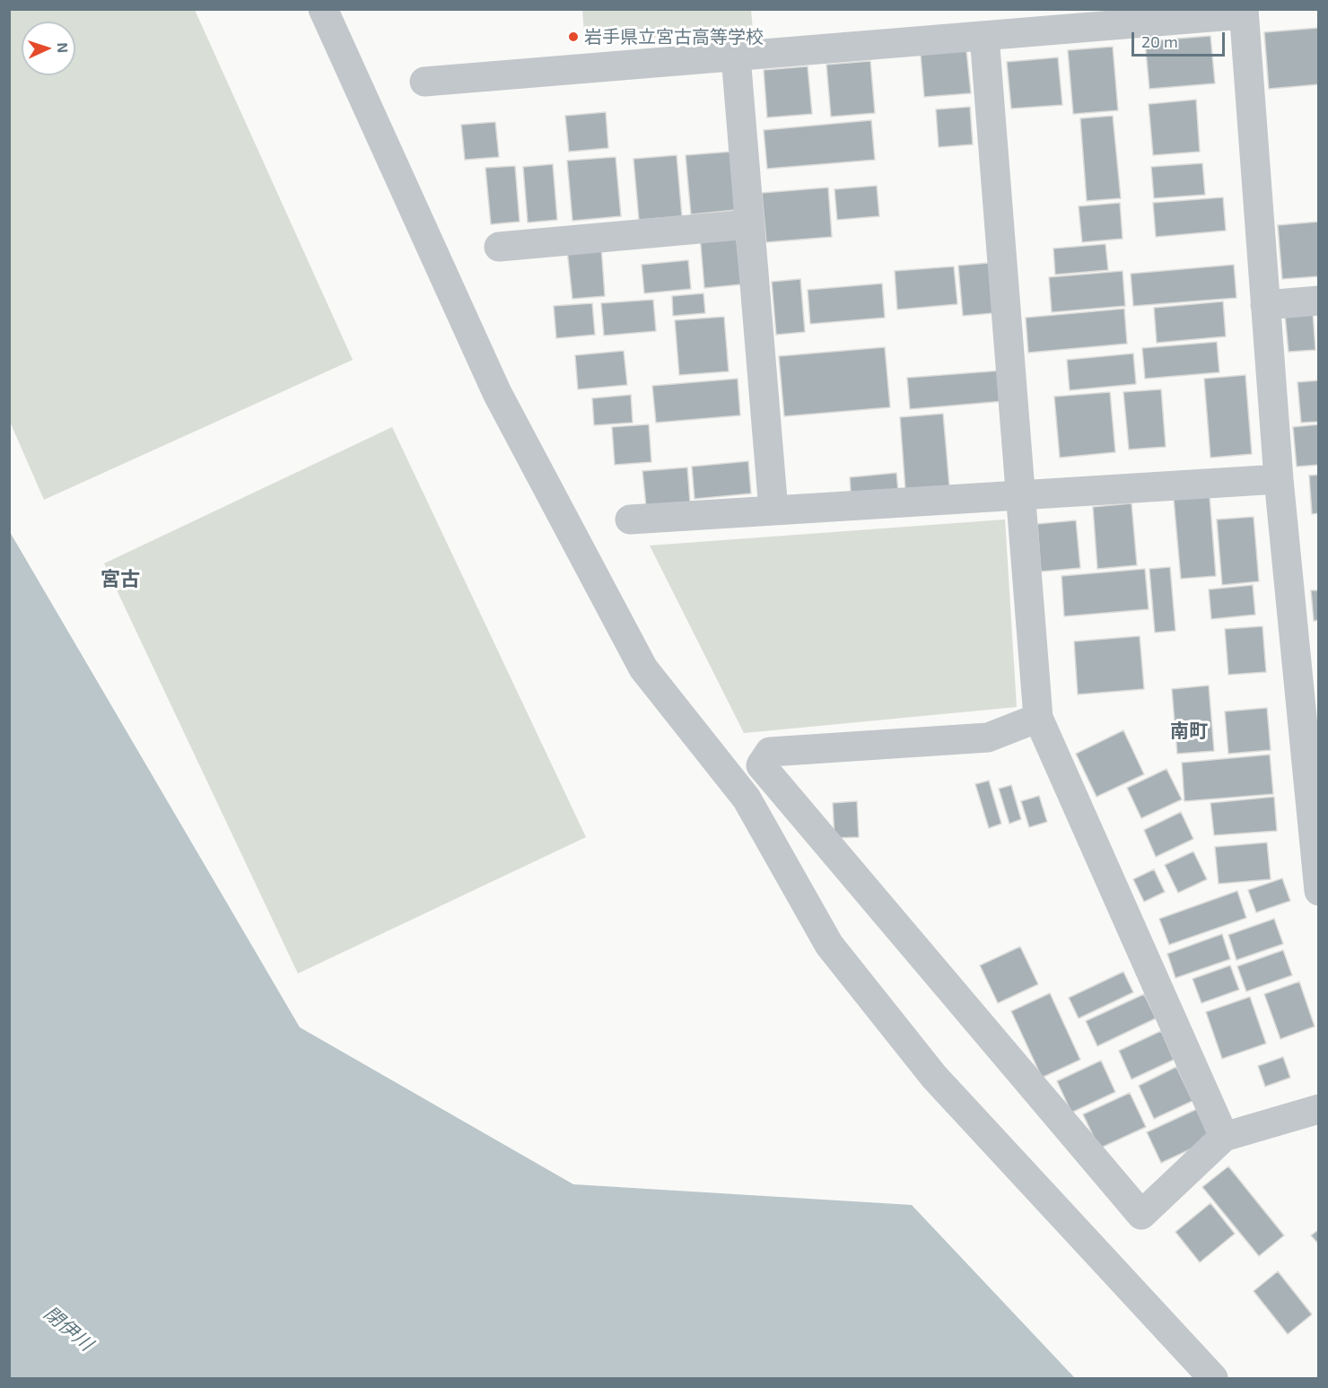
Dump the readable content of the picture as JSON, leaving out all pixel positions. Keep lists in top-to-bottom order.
{
  "districts": ["宮古", "南町"],
  "water": ["閉伊川"],
  "places": ["岩手県立宮古高等学校"],
  "scale_bar": "20 m",
  "north": "right"
}
